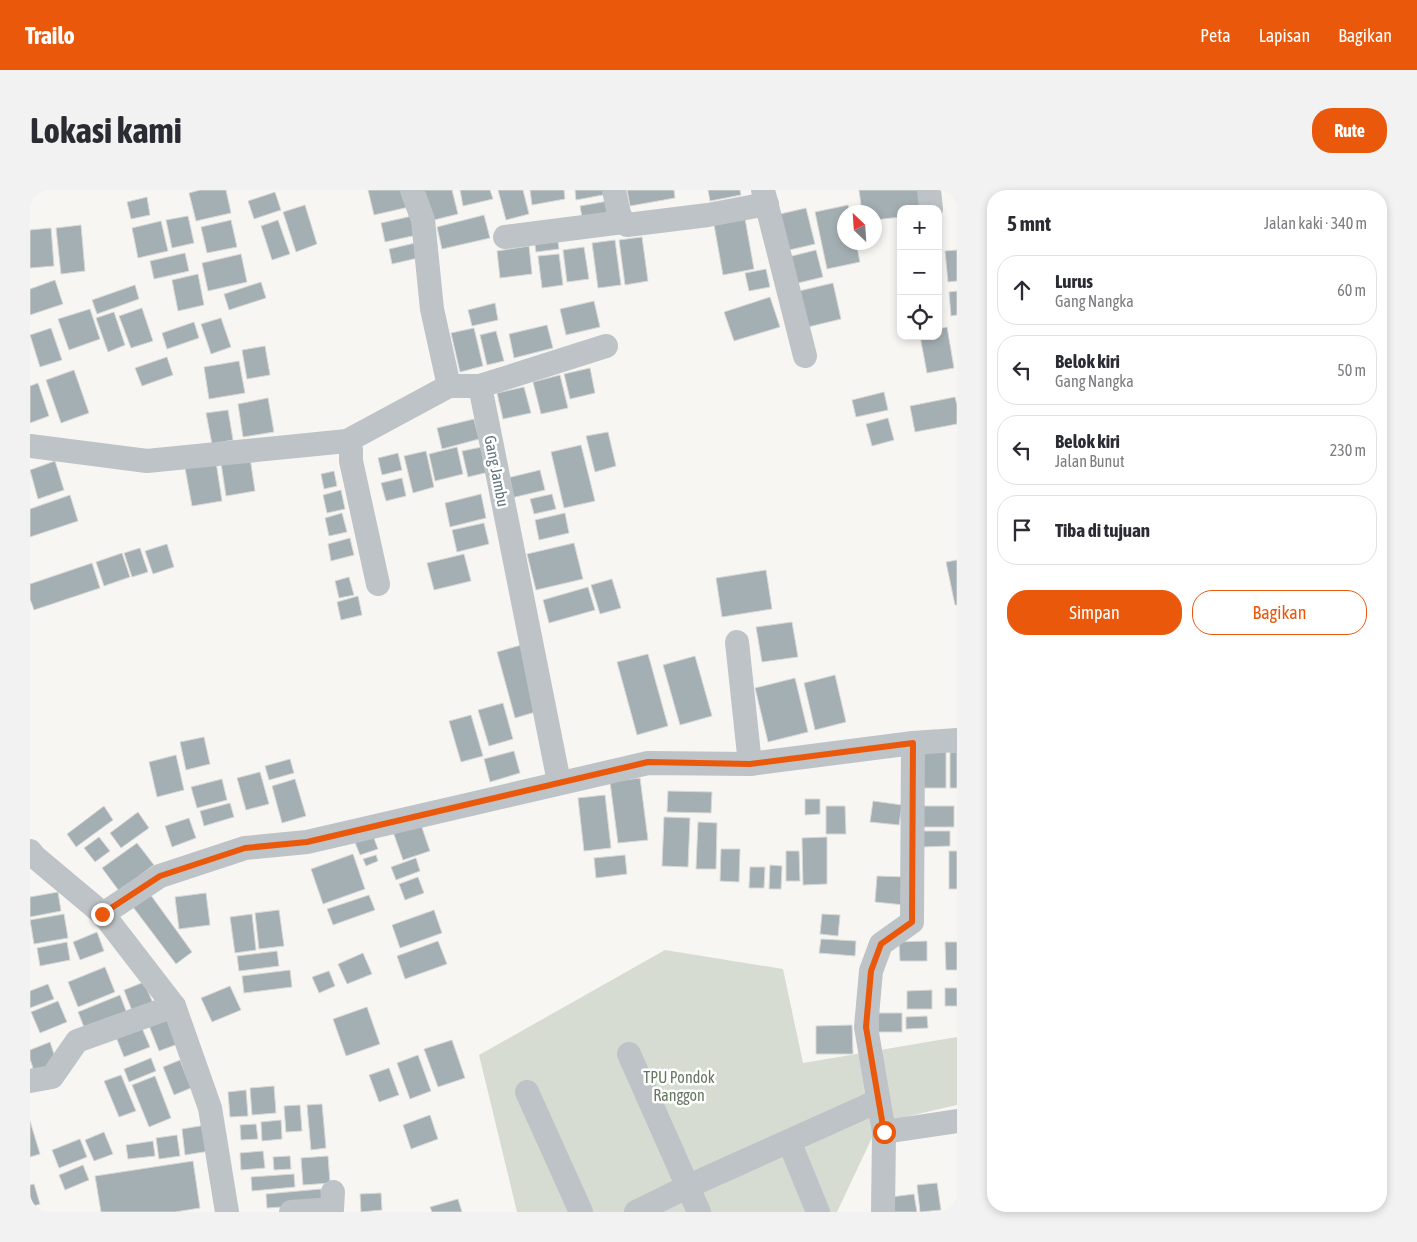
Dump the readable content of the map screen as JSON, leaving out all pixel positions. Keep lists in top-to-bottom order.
{
  "streets": {
    "street": ["Gang Jambu"]
  },
  "parks": ["TPU Pondok Ranggon"],
  "north": "top left",
  "page": {
    "header": "Trailo",
    "nav": ["Peta", "Lapisan", "Bagikan"],
    "buttons": [
      "Rute",
      ["Simpan", "Bagikan"]
    ],
    "title": "Lokasi kami",
    "heading": ["5 mnt", "Jalan kaki · 340 m"],
    "map_buttons": ["+", "−"],
    "list": [
      ["Lurus", "Gang Nangka", "60 m"],
      ["Belok kiri", "Gang Nangka", "50 m"],
      ["Belok kiri", "Jalan Bunut", "230 m"],
      "Tiba di tujuan"
    ]
  }
}
